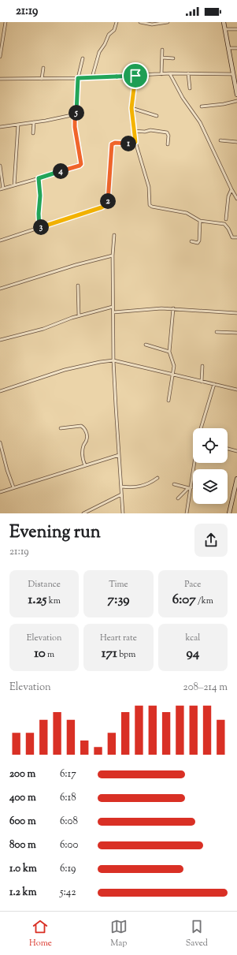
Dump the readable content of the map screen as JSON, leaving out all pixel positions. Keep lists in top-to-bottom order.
{
  "page": {
    "status": "21:19",
    "pins": [
      "5",
      "1",
      "4",
      "2",
      "3"
    ],
    "heading": ["Evening run", "21:19"],
    "stats": [
      ["Distance", "1.25 km"],
      ["Time", "7:39"],
      ["Pace", "6:07 /km"],
      ["Elevation", "10 m"],
      ["Heart rate", "171 bpm"],
      ["kcal", "94"]
    ],
    "chart": ["Elevation", "208–214 m"],
    "list": [
      {
        "name": "200 m",
        "note": "6:17"
      },
      {
        "name": "400 m",
        "note": "6:18"
      },
      {
        "name": "600 m",
        "note": "6:08"
      },
      {
        "name": "800 m",
        "note": "6:00"
      },
      {
        "name": "1.0 km",
        "note": "6:19"
      },
      {
        "name": "1.2 km",
        "note": "5:42"
      }
    ],
    "tabs": ["Home", "Map", "Saved"]
  }
}
